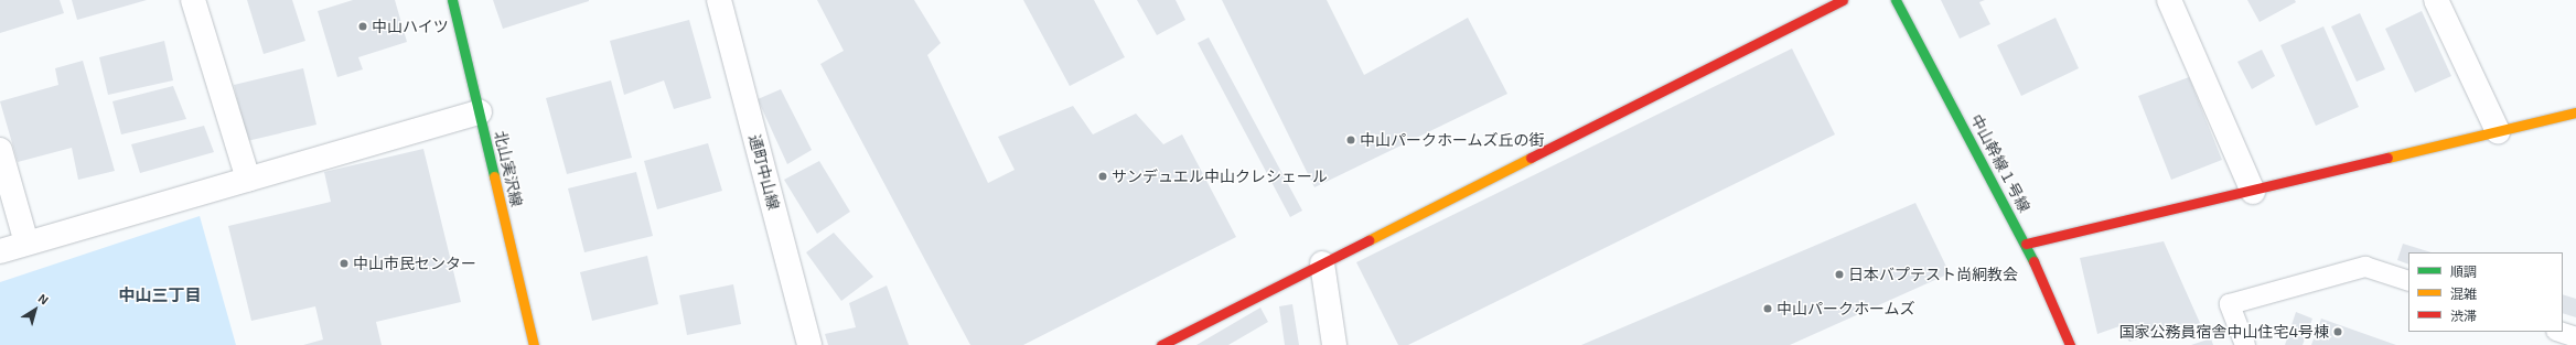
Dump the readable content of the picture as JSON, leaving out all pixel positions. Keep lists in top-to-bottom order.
{
  "streets": {
    "street": ["中山幹線１号線", "北山実沢線", "通町中山線"]
  },
  "districts": ["中山三丁目"],
  "places": [
    "中山ハイツ",
    "中山パークホームズ丘の街",
    "サンデュエル中山クレシェール",
    "中山市民センター",
    "日本バプテスト尚絅教会",
    "中山パークホームズ",
    "国家公務員宿舎中山住宅4号棟"
  ],
  "legend": ["順調", "混雑", "渋滞"],
  "north": "top right"
}
